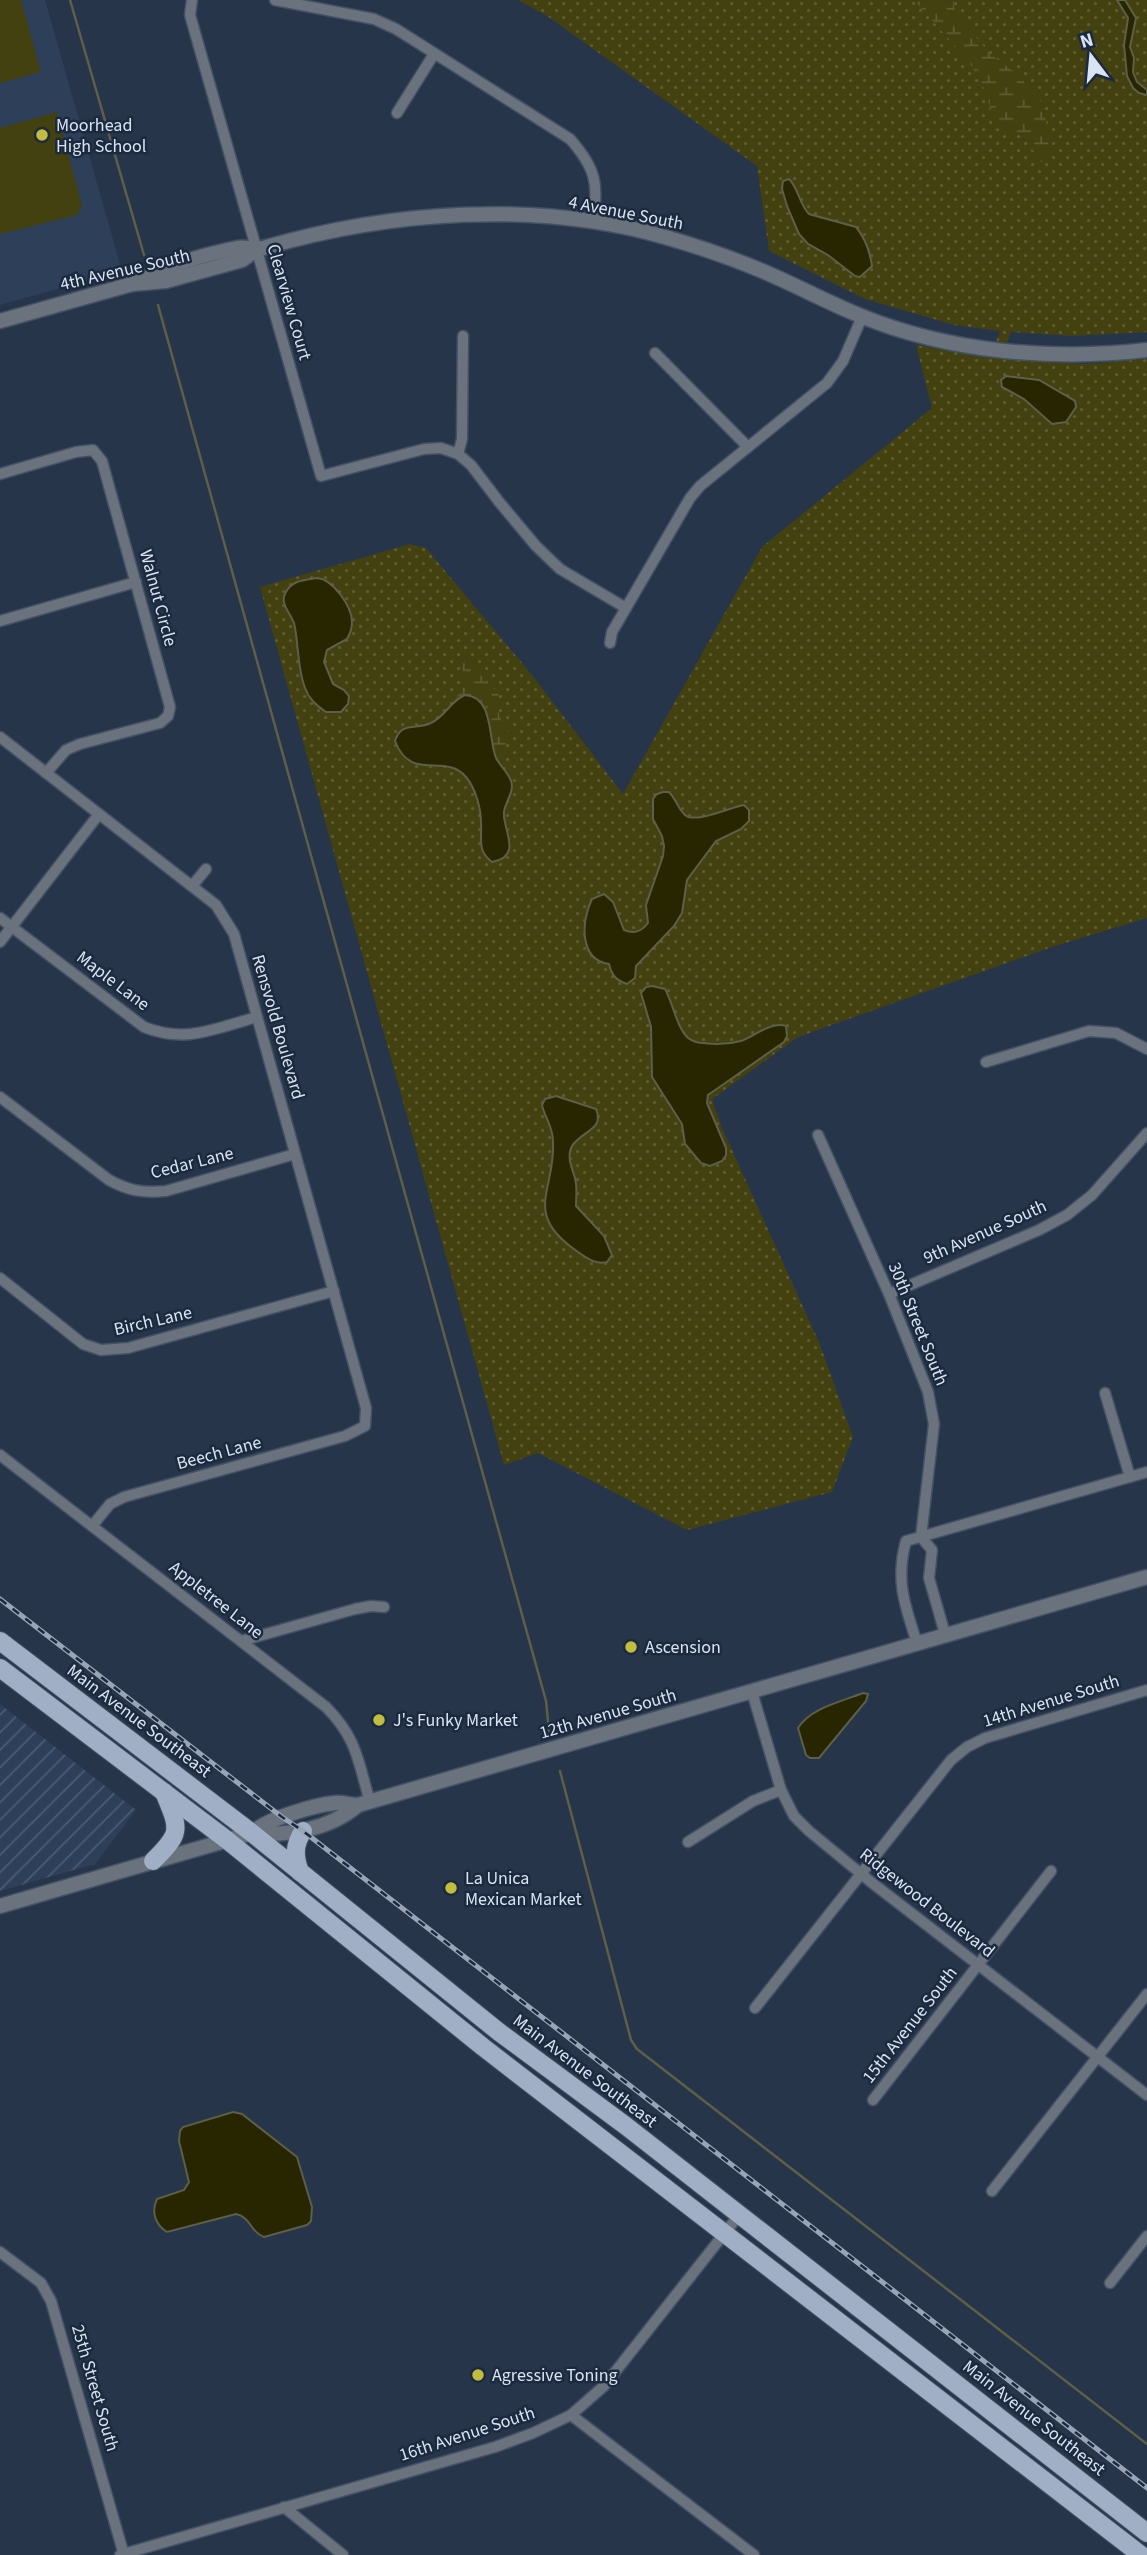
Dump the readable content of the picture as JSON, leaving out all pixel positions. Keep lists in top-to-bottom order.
{
  "streets": {
    "main road": ["Main Avenue Southeast"],
    "street": [
      "4 Avenue South",
      "4th Avenue South",
      "Clearview Court",
      "Walnut Circle",
      "Maple Lane",
      "Rensvold Boulevard",
      "Cedar Lane",
      "9th Avenue South",
      "Birch Lane",
      "30th Street South",
      "Beech Lane",
      "Appletree Lane",
      "14th Avenue South",
      "12th Avenue South",
      "Ridgewood Boulevard",
      "15th Avenue South",
      "25th Street South",
      "16th Avenue South"
    ]
  },
  "crossings": [
    ["4 Avenue South", "4th Avenue South"],
    ["4 Avenue South", "Clearview Court"],
    ["Walnut Circle", "Rensvold Boulevard"],
    ["Maple Lane", "Rensvold Boulevard"],
    ["Rensvold Boulevard", "Cedar Lane"],
    ["Rensvold Boulevard", "Birch Lane"],
    ["Rensvold Boulevard", "Beech Lane"],
    ["9th Avenue South", "30th Street South"],
    ["30th Street South", "12th Avenue South"],
    ["Beech Lane", "Appletree Lane"],
    ["Appletree Lane", "12th Avenue South"],
    ["14th Avenue South", "Ridgewood Boulevard"],
    ["12th Avenue South", "Main Avenue Southeast"],
    ["12th Avenue South", "Ridgewood Boulevard"],
    ["Main Avenue Southeast", "16th Avenue South"],
    ["Ridgewood Boulevard", "15th Avenue South"],
    ["25th Street South", "16th Avenue South"]
  ],
  "places": [
    "Moorhead High School",
    "Ascension",
    "J's Funky Market",
    "La Unica Mexican Market",
    "Agressive Toning"
  ],
  "north": "top"
}
